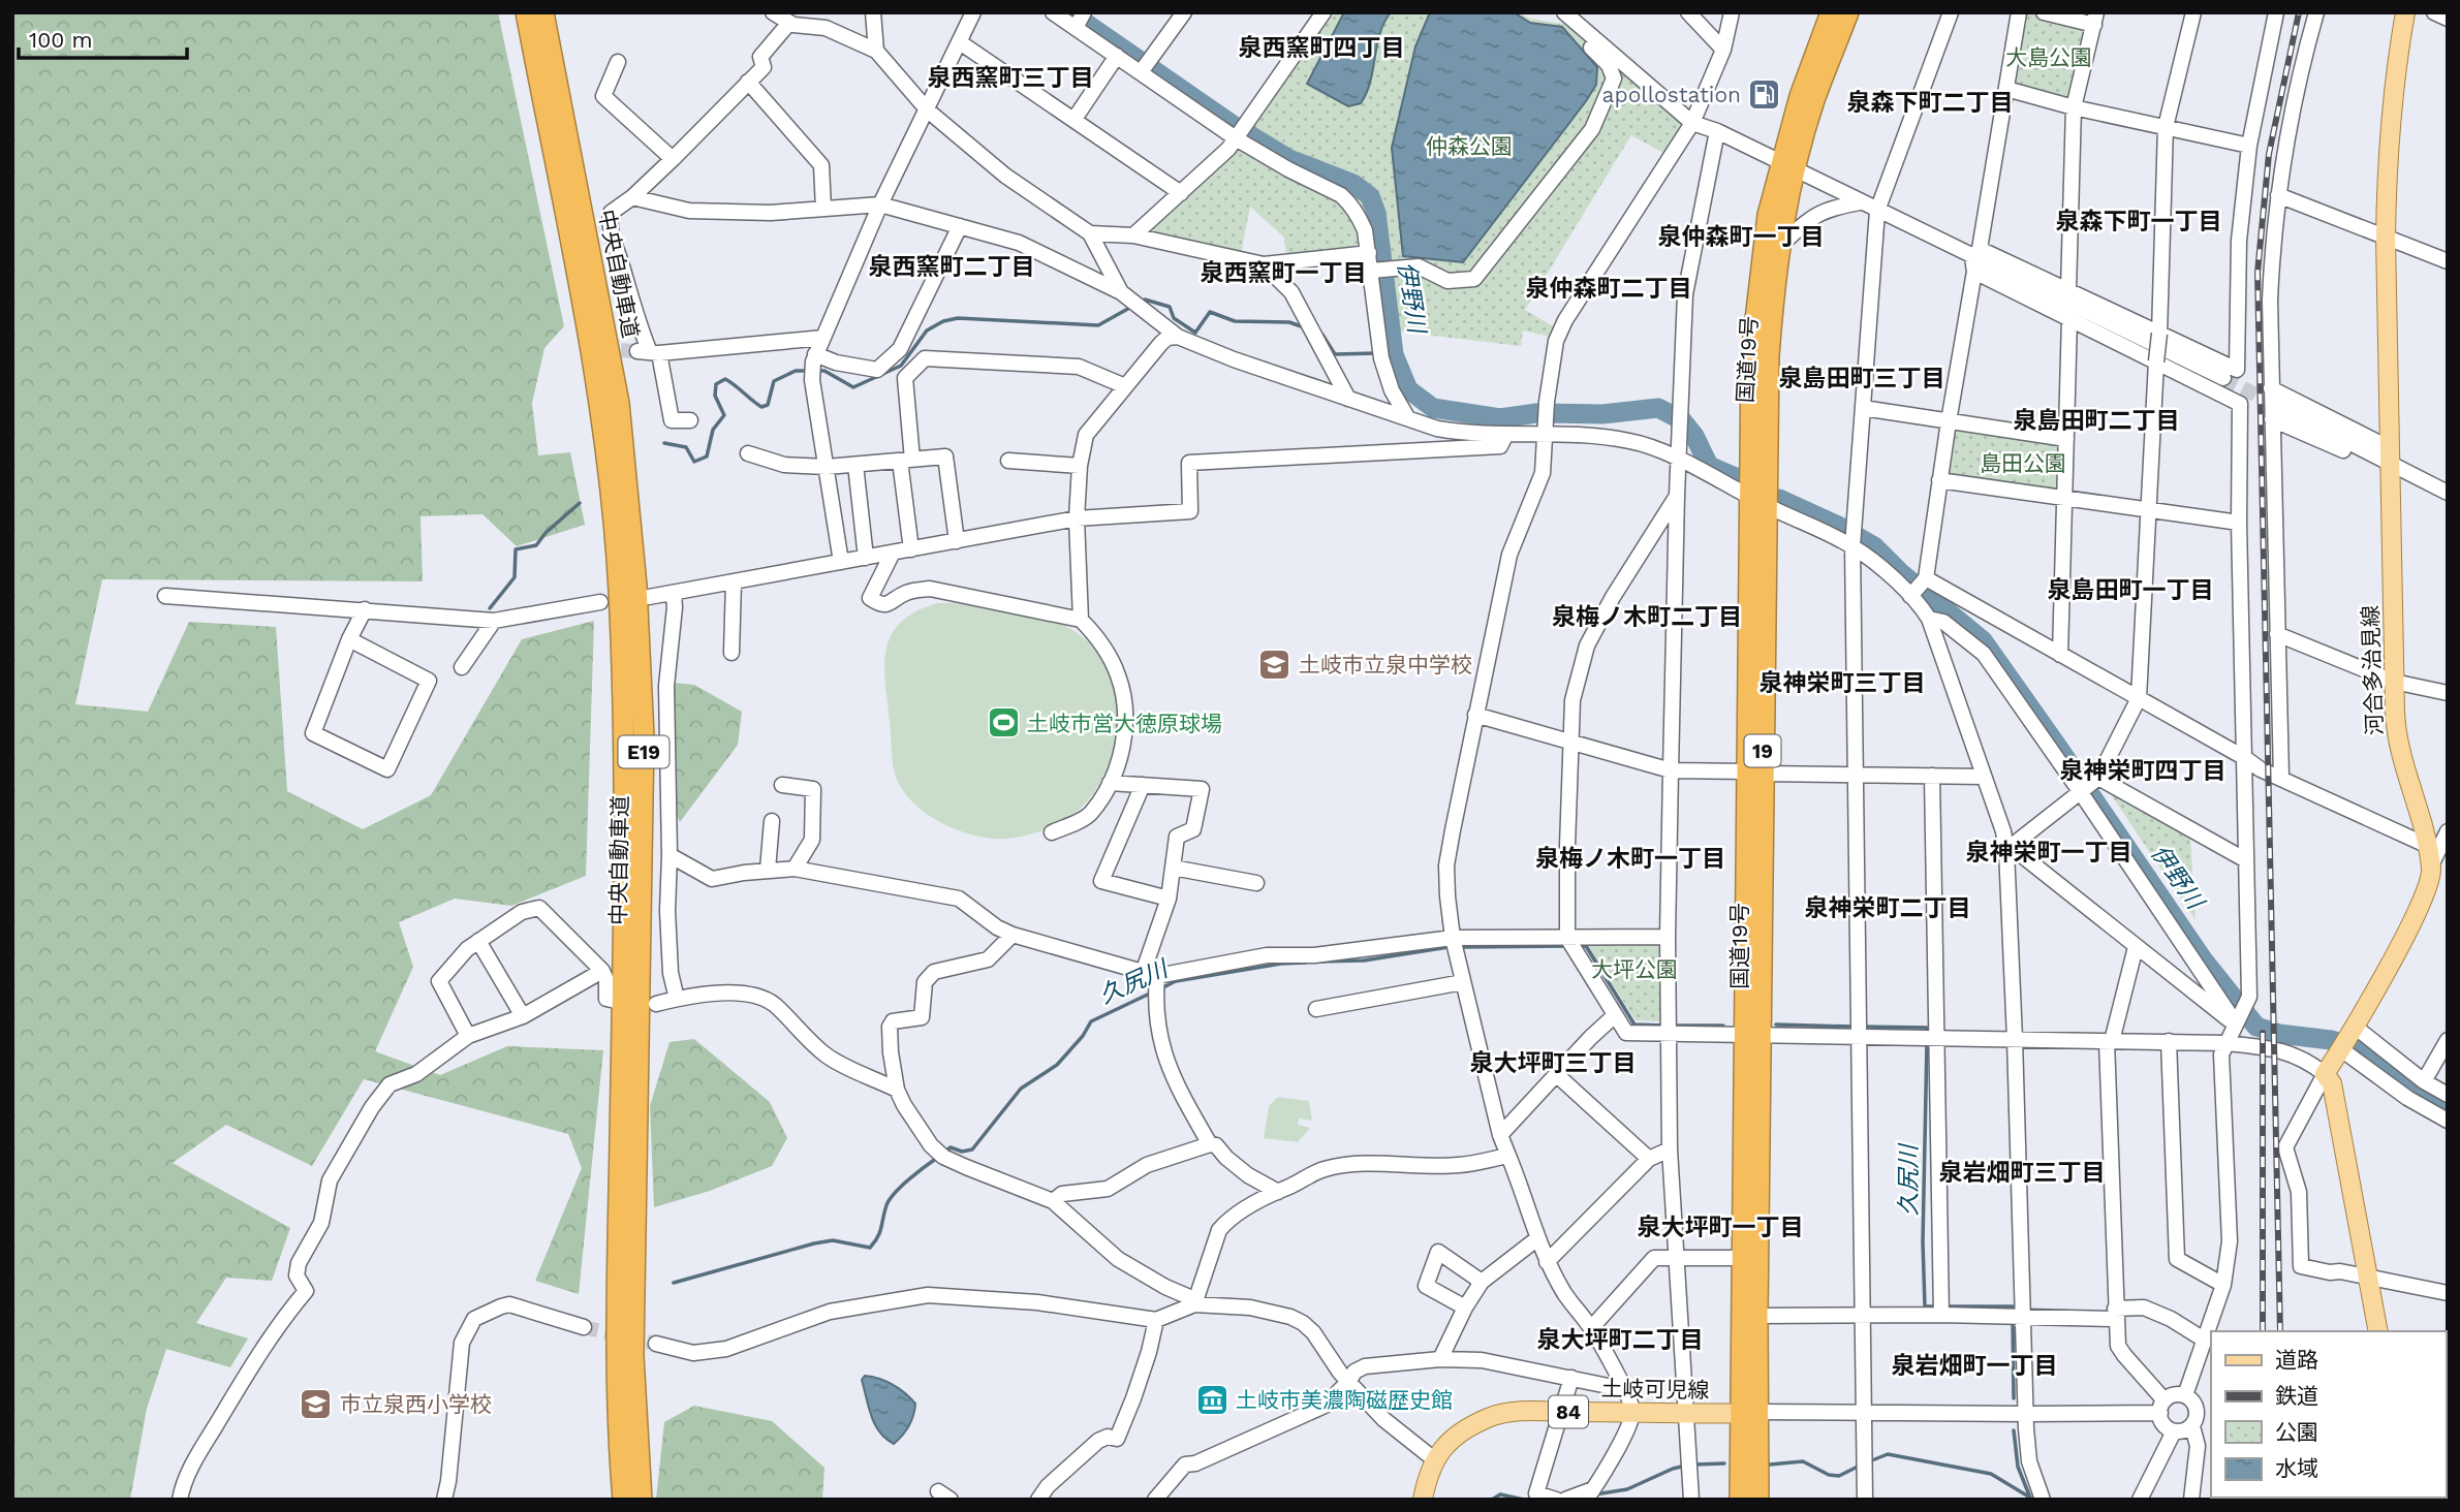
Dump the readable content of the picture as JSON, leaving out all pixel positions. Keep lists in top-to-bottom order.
{
  "streets": {
    "highway": [
      "中央自動車道",
      "国道19号",
      "19",
      "E19"
    ],
    "main road": ["河合多治見線", "土岐可児線", "84"]
  },
  "crossings": [
    ["国道19号", "土岐可児線"]
  ],
  "districts": [
    "泉西窯町四丁目",
    "泉西窯町三丁目",
    "泉森下町二丁目",
    "泉森下町一丁目",
    "泉仲森町一丁目",
    "泉西窯町二丁目",
    "泉西窯町一丁目",
    "泉仲森町二丁目",
    "泉島田町三丁目",
    "泉島田町二丁目",
    "泉島田町一丁目",
    "泉梅ノ木町二丁目",
    "泉神栄町三丁目",
    "泉神栄町四丁目",
    "泉神栄町一丁目",
    "泉梅ノ木町一丁目",
    "泉神栄町二丁目",
    "泉大坪町三丁目",
    "泉岩畑町三丁目",
    "泉大坪町一丁目",
    "泉大坪町二丁目",
    "泉岩畑町一丁目"
  ],
  "water": ["伊野川", "久尻川"],
  "parks": [
    "大島公園",
    "仲森公園",
    "島田公園",
    "大坪公園"
  ],
  "places": {
    "fuel station": ["apollostation"],
    "school or university": ["土岐市立泉中学校", "市立泉西小学校"],
    "sports": ["土岐市営大徳原球場"],
    "museum": ["土岐市美濃陶磁歴史館"]
  },
  "legend": [
    "道路",
    "鉄道",
    "公園",
    "水域"
  ],
  "scale_bar": "100 m"
}
